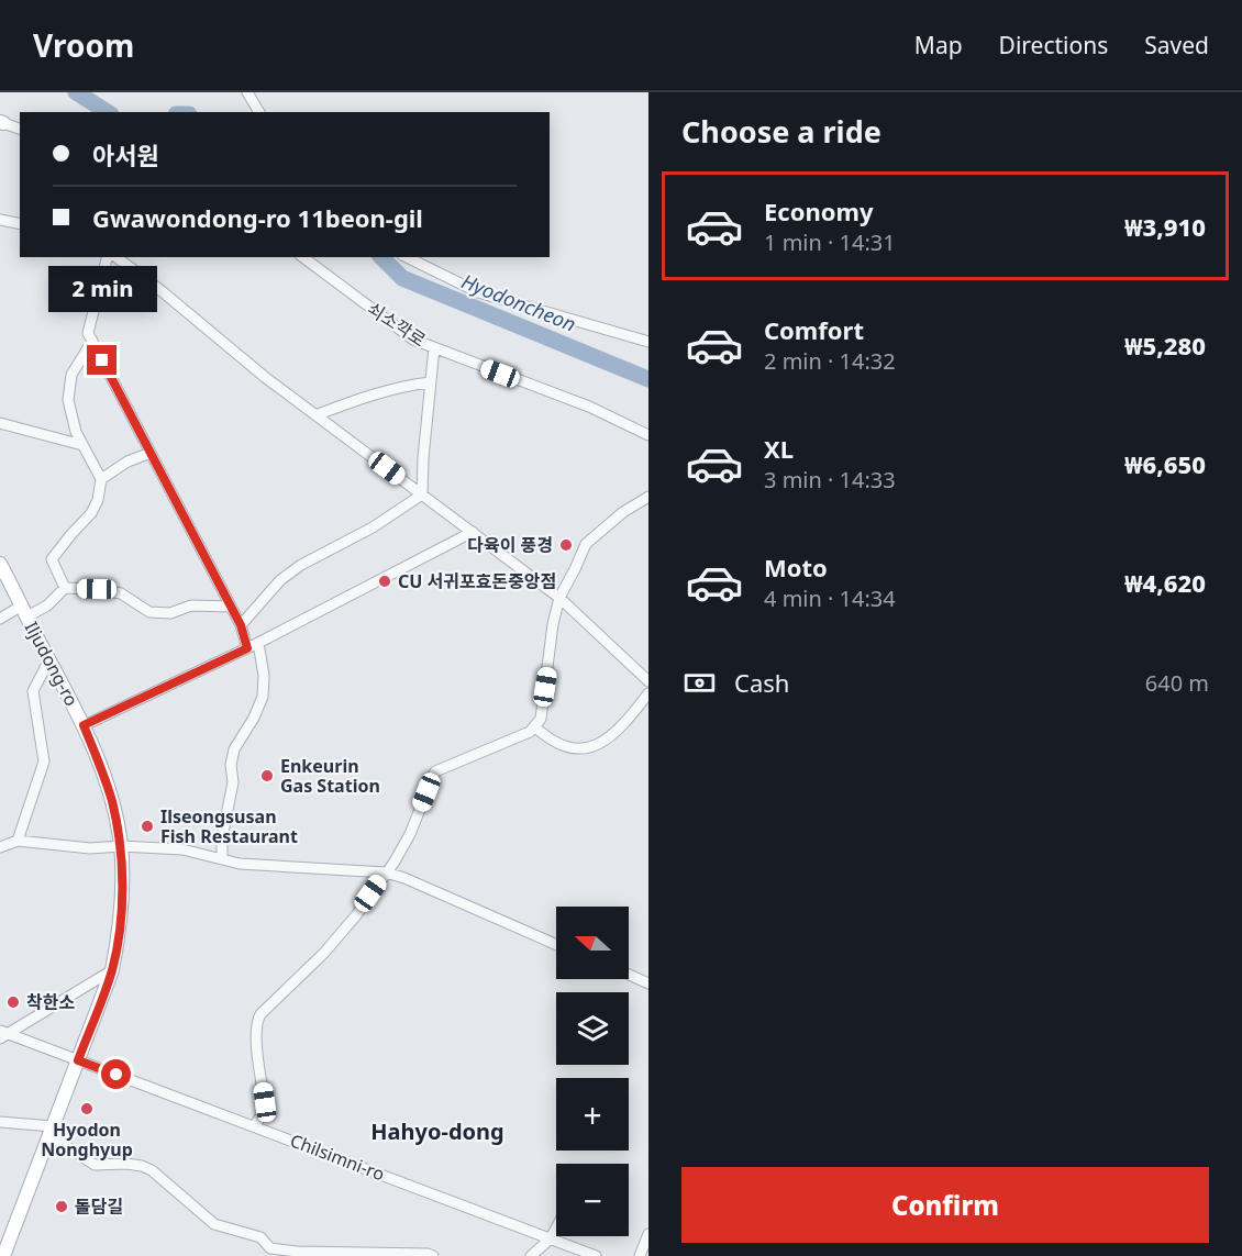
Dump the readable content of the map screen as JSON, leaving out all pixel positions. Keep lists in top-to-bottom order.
{
  "streets": {
    "main road": ["Iljudong-ro"],
    "street": ["쇠소깍로", "Chilsimni-ro"]
  },
  "crossings": [
    ["Iljudong-ro", "Chilsimni-ro"]
  ],
  "districts": ["Hahyo-dong"],
  "water": ["Hyodoncheon"],
  "places": [
    "다육이 풍경",
    "CU 서귀포효돈중앙점",
    "Enkeurin Gas Station",
    "Ilseongsusan Fish Restaurant",
    "착한소",
    "Hyodon Nonghyup",
    "돌담길"
  ],
  "north": "left",
  "page": {
    "header": "Vroom",
    "nav": ["Map", "Directions", "Saved"],
    "heading": "Choose a ride",
    "banner": ["아서원", "Gwawondong-ro 11beon-gil"],
    "list": [
      {
        "name": "Economy",
        "note": "1 min · 14:31",
        "value": "₩3,910"
      },
      {
        "name": "Comfort",
        "note": "2 min · 14:32",
        "value": "₩5,280"
      },
      {
        "name": "XL",
        "note": "3 min · 14:33",
        "value": "₩6,650"
      },
      {
        "name": "Moto",
        "note": "4 min · 14:34",
        "value": "₩4,620"
      }
    ],
    "bubble": "2 min",
    "pay": ["Cash", "640 m"],
    "map_buttons": ["+", "−"],
    "buttons": "Confirm"
  }
}
